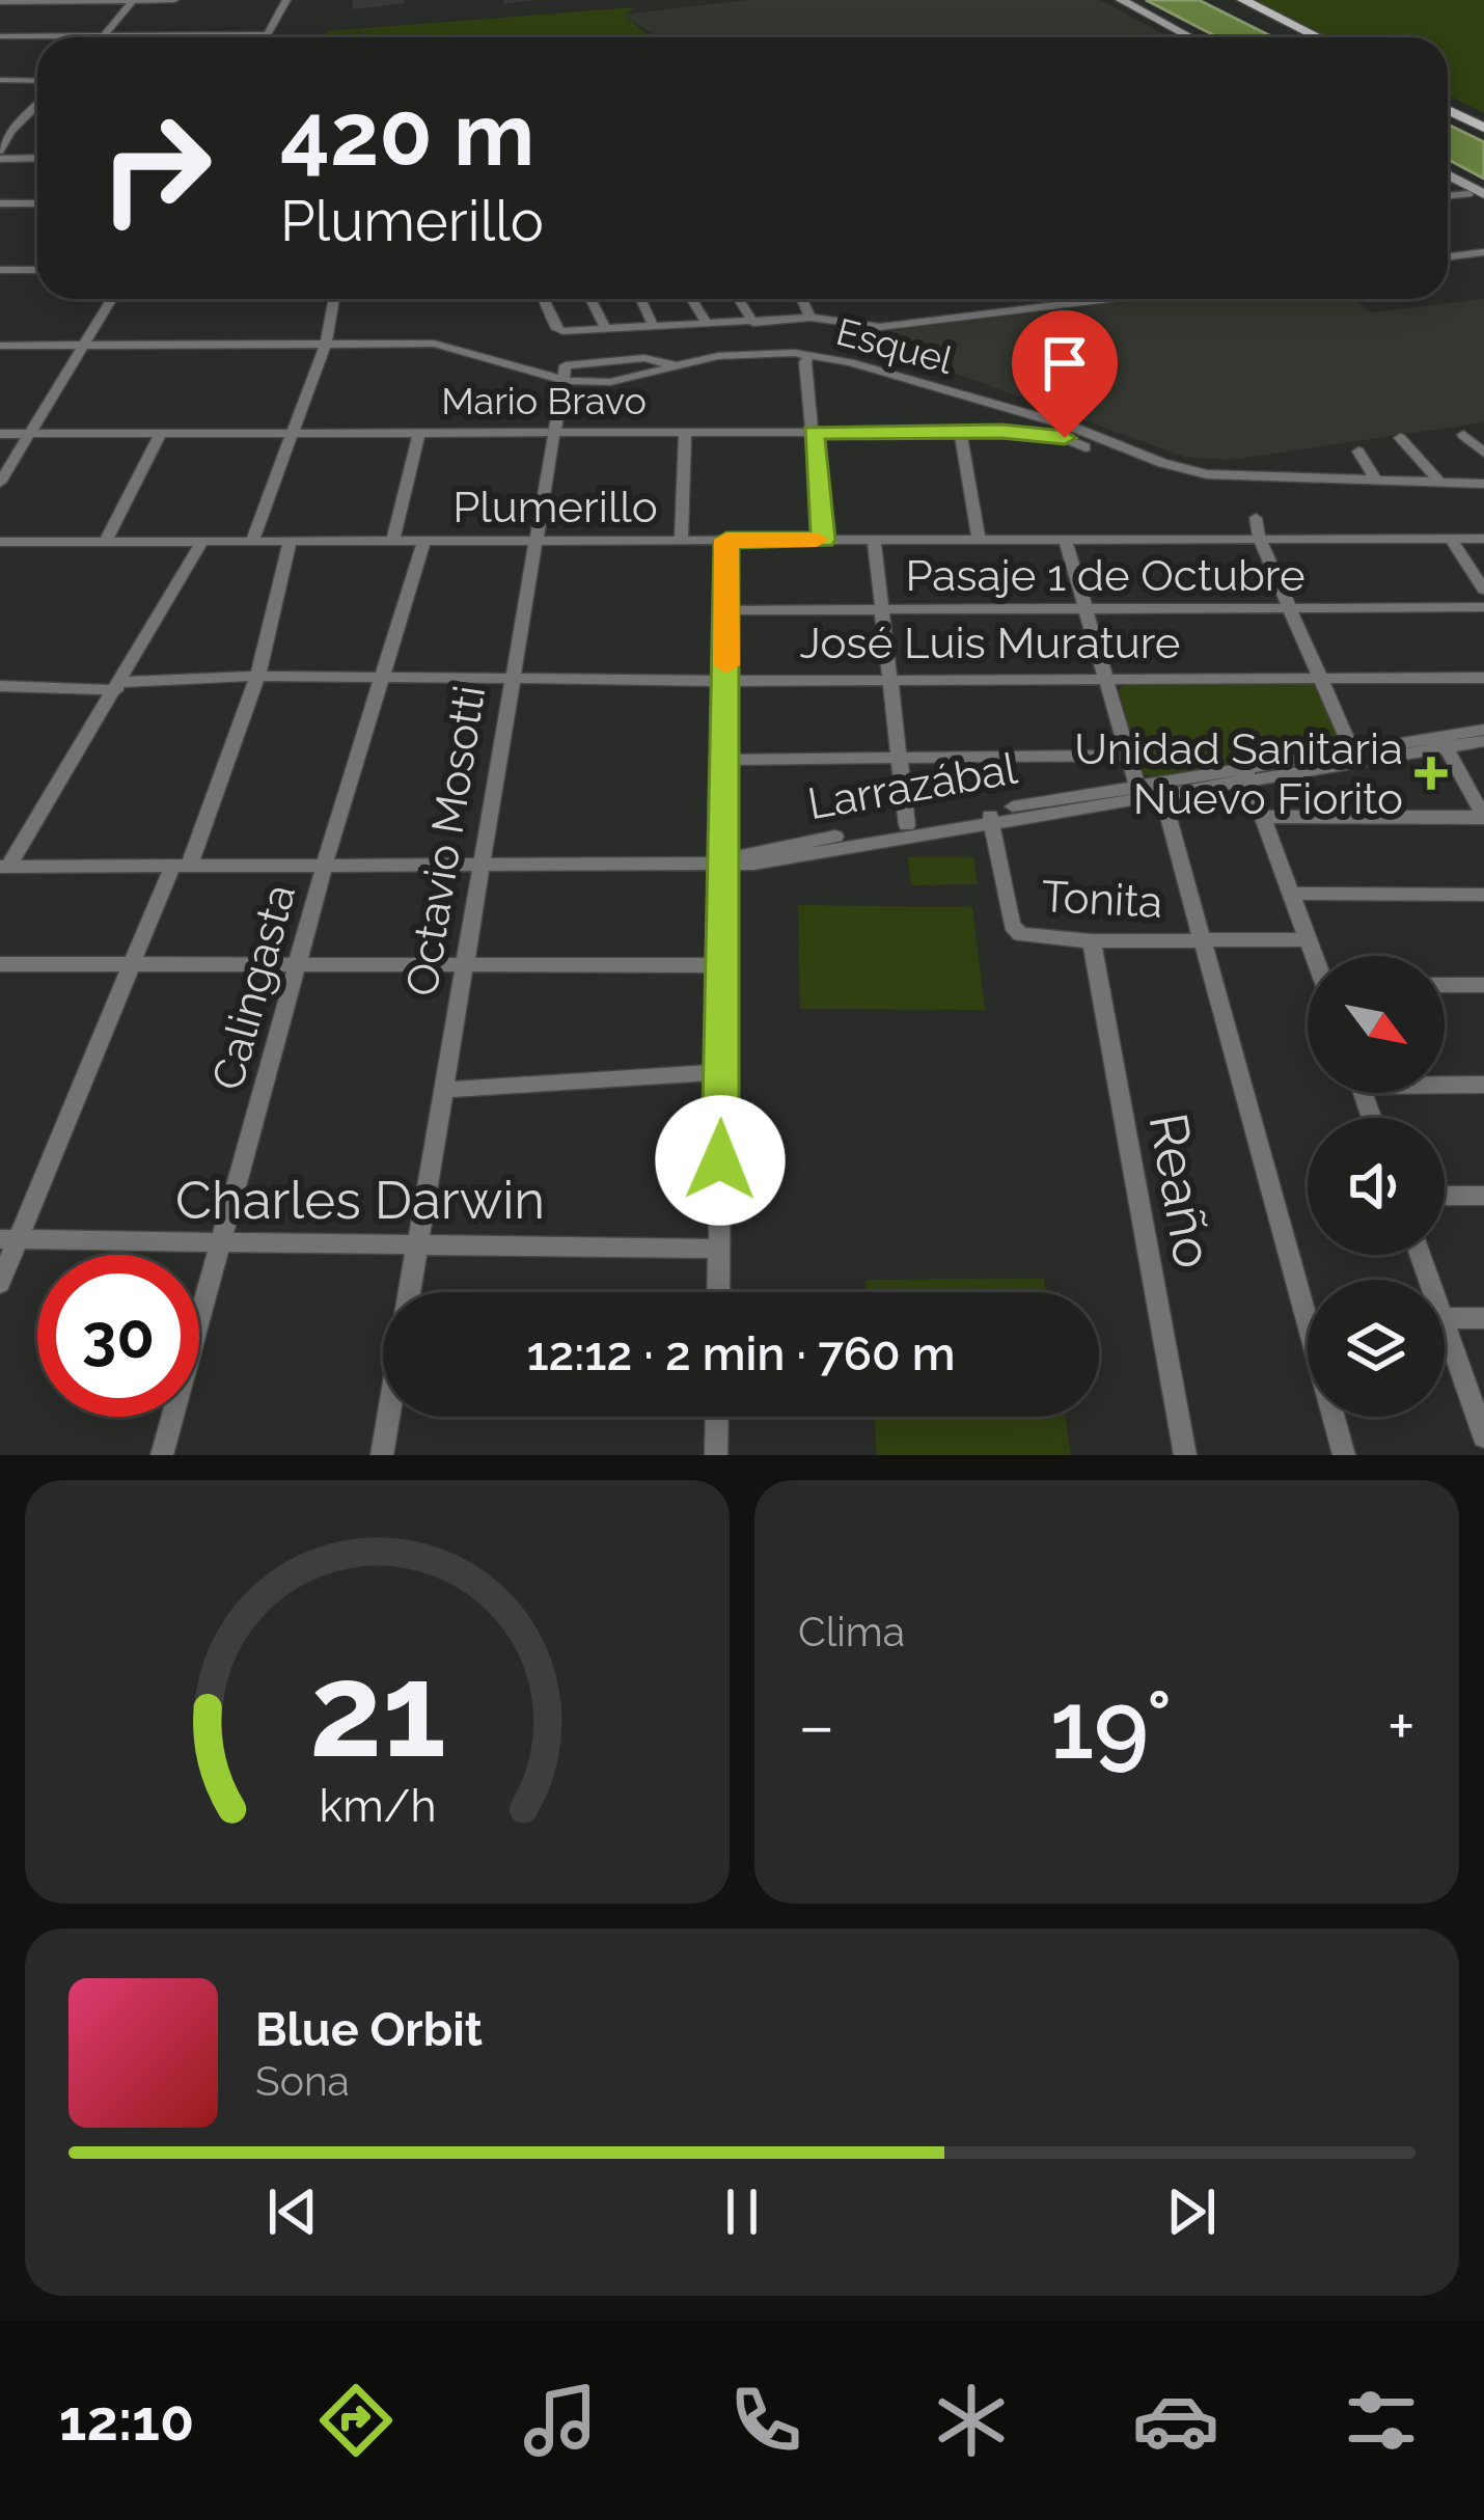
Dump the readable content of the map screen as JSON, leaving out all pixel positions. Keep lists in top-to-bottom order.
{
  "streets": {
    "street": [
      "Esquel",
      "Mario Bravo",
      "Plumerillo",
      "Pasaje 1 de Octubre",
      "José Luis Murature",
      "Larrazábal",
      "Octavio Mosotti",
      "Tonita",
      "Calingasta",
      "Reaño",
      "Charles Darwin"
    ]
  },
  "crossings": [
    ["Esquel", "Octavio Mosotti"],
    ["Mario Bravo", "Octavio Mosotti"],
    ["Plumerillo", "Octavio Mosotti"],
    ["Plumerillo", "Calingasta"],
    ["José Luis Murature", "Octavio Mosotti"],
    ["José Luis Murature", "Calingasta"],
    ["Larrazábal", "Octavio Mosotti"],
    ["Larrazábal", "Tonita"],
    ["Larrazábal", "Calingasta"],
    ["Octavio Mosotti", "Charles Darwin"],
    ["Tonita", "Reaño"],
    ["Calingasta", "Charles Darwin"]
  ],
  "places": {
    "health": ["Unidad Sanitaria Nuevo Fiorito"]
  },
  "north": "bottom right",
  "page": {
    "turn": ["420 m", "Plumerillo"],
    "limit": "30",
    "trip": "12:12 · 2 min · 760 m",
    "tile": "Clima",
    "heat": ["−", "19°", "+"],
    "song": ["Blue Orbit", "Sona"],
    "tabs": "12:10",
    "gauge": ["21", "km/h"]
  }
}
